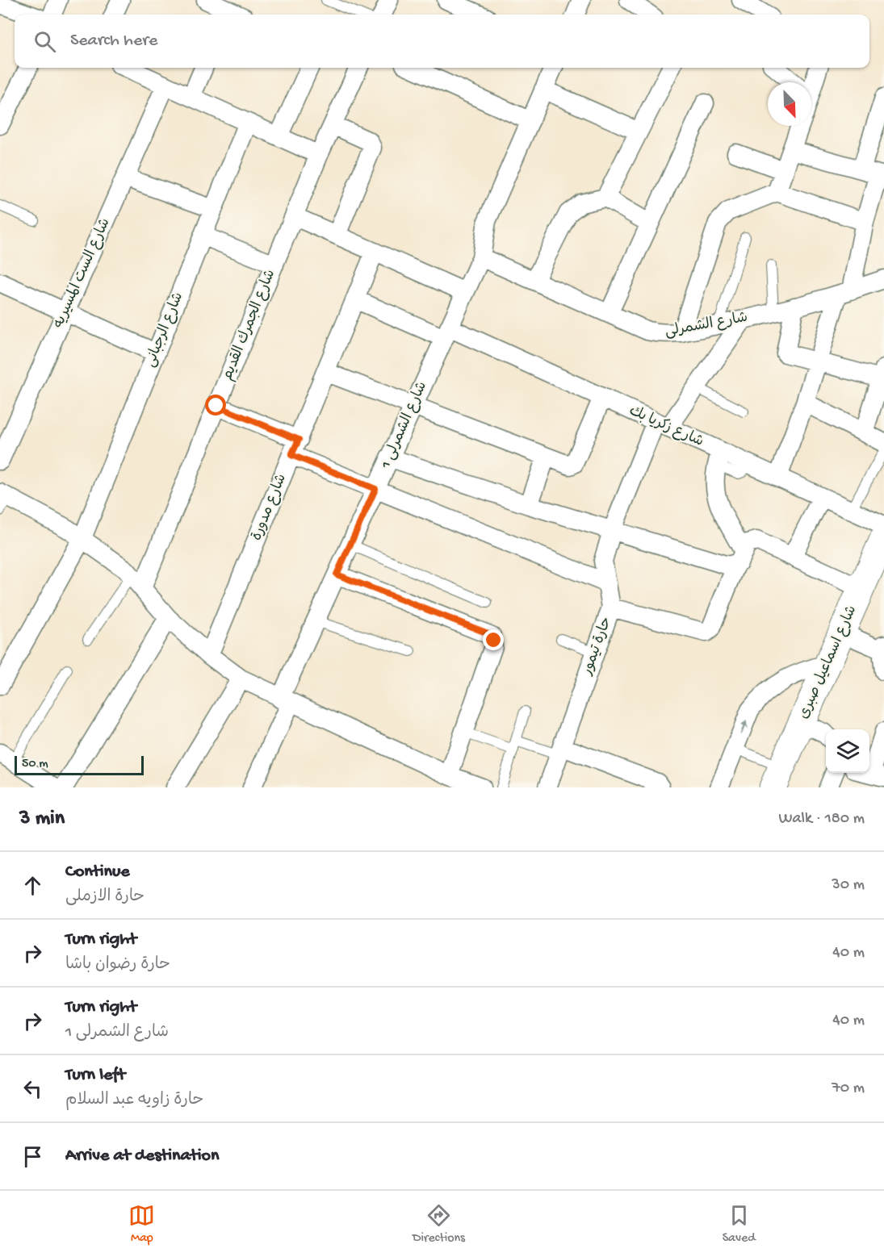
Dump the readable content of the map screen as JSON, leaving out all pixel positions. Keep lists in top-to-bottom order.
{
  "streets": {
    "main road": ["شارع اسماعيل صبرى"],
    "street": [
      "شارع الست المسيريه",
      "شارع الجمرك القديم",
      "شارع الشمرلى",
      "شارع الرجبانى",
      "شارع الشمرلى 1",
      "شارع زكريا بك",
      "شارع مدورة",
      "حارة تيمور"
    ]
  },
  "crossings": [
    ["شارع الشمرلى", "شارع الشمرلى 1"],
    ["شارع الشمرلى", "حارة تيمور"],
    ["شارع الشمرلى 1", "شارع زكريا بك"],
    ["شارع زكريا بك", "شارع مدورة"],
    ["شارع زكريا بك", "حارة تيمور"],
    ["شارع زكريا بك", "شارع اسماعيل صبرى"]
  ],
  "scale_bar": "50 m",
  "north": "bottom right",
  "page": {
    "search": "Search here",
    "scale": "50 m",
    "heading": ["3 min", "Walk · 180 m"],
    "list": [
      ["Continue", "حارة الازملى", "30 m"],
      ["Turn right", "حارة رضوان باشا", "40 m"],
      ["Turn right", "شارع الشمرلى 1", "40 m"],
      ["Turn left", "حارة زاويه عبد السلام", "70 m"],
      "Arrive at destination"
    ],
    "nav": ["Map", "Directions", "Saved"]
  }
}
